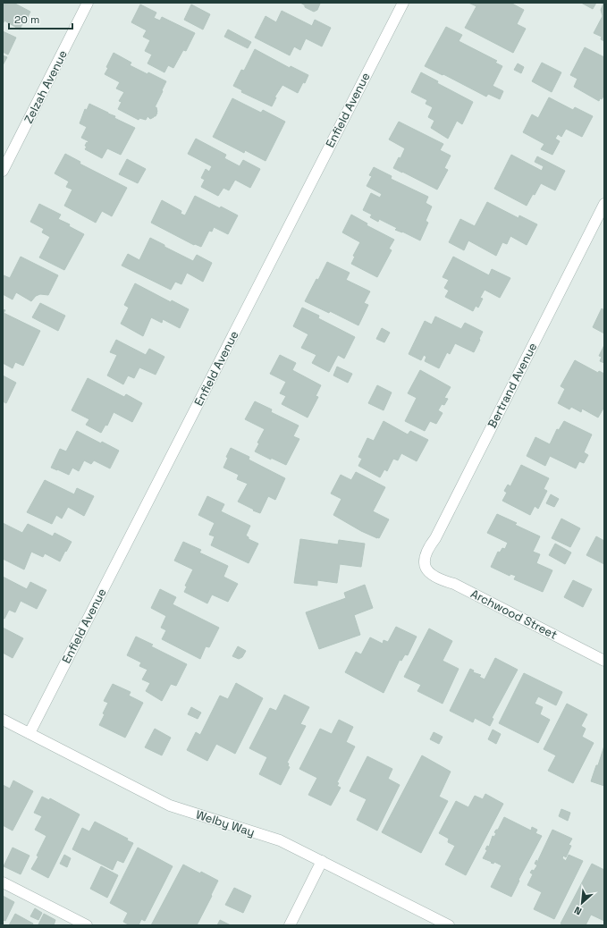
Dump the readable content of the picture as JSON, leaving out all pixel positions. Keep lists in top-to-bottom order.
{
  "streets": {
    "street": [
      "Zelzah Avenue",
      "Enfield Avenue",
      "Bertrand Avenue",
      "Archwood Street",
      "Welby Way"
    ]
  },
  "crossings": [
    ["Enfield Avenue", "Welby Way"],
    ["Bertrand Avenue", "Archwood Street"]
  ],
  "scale_bar": "20 m",
  "north": "bottom left"
}
